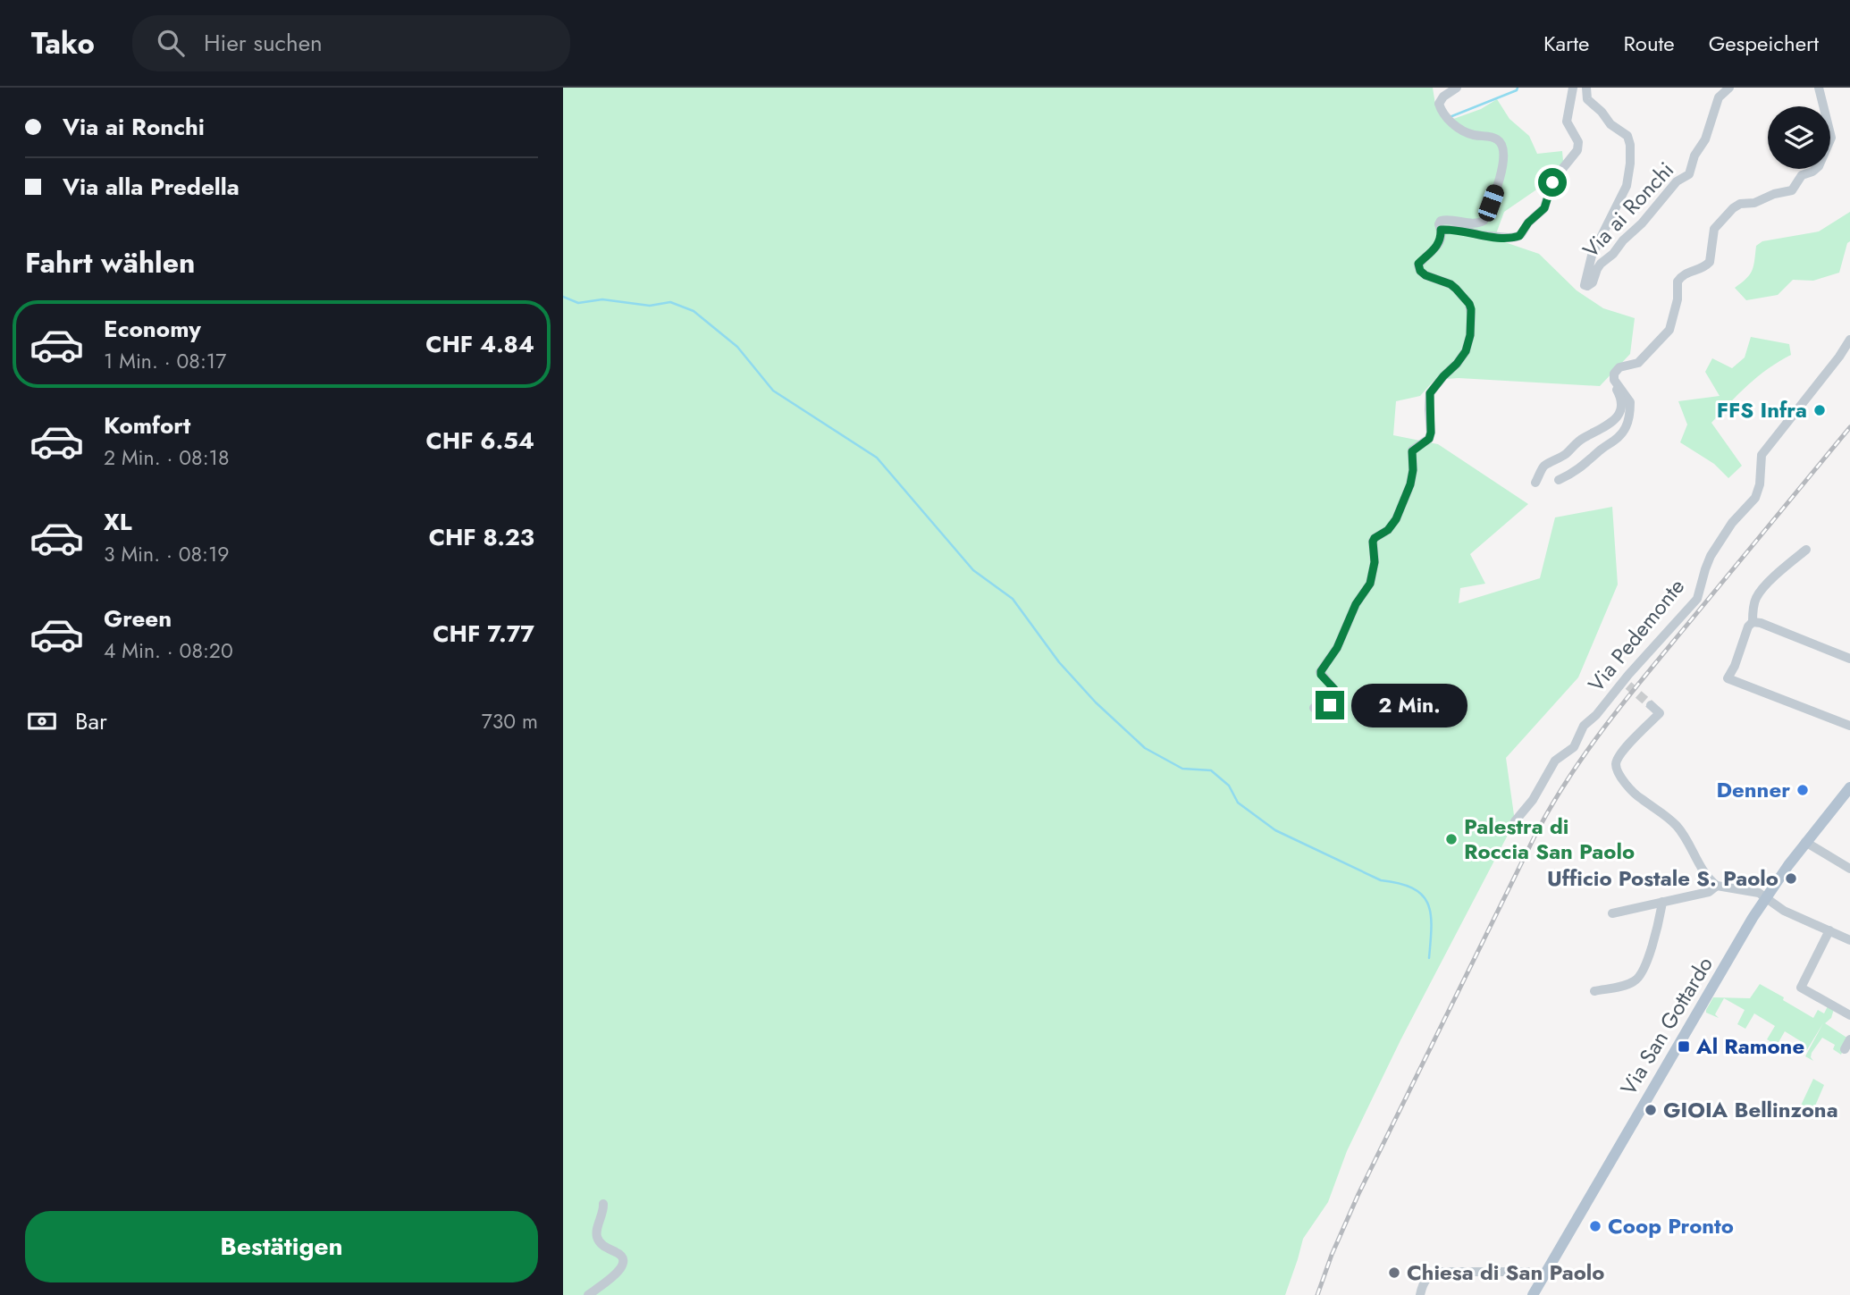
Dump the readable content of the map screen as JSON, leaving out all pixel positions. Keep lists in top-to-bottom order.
{
  "streets": {
    "main road": ["Via San Gottardo"],
    "street": ["Via ai Ronchi", "Via Pedemonte"]
  },
  "places": {
    "other": [
      "FFS Infra",
      "Denner",
      "Palestra di Roccia San Paolo",
      "Ufficio Postale S. Paolo",
      "GIOIA Bellinzona",
      "Coop Pronto",
      "Chiesa di San Paolo"
    ],
    "transit": ["Al Ramone"]
  },
  "page": {
    "header": "Tako",
    "search": "Hier suchen",
    "nav": ["Karte", "Route", "Gespeichert"],
    "banner": ["Via ai Ronchi", "Via alla Predella"],
    "heading": "Fahrt wählen",
    "list": [
      {
        "name": "Economy",
        "note": "1 Min. · 08:17",
        "value": "CHF 4.84"
      },
      {
        "name": "Komfort",
        "note": "2 Min. · 08:18",
        "value": "CHF 6.54"
      },
      {
        "name": "XL",
        "note": "3 Min. · 08:19",
        "value": "CHF 8.23"
      },
      {
        "name": "Green",
        "note": "4 Min. · 08:20",
        "value": "CHF 7.77"
      }
    ],
    "bubble": "2 Min.",
    "pay": ["Bar", "730 m"],
    "buttons": "Bestätigen"
  }
}
